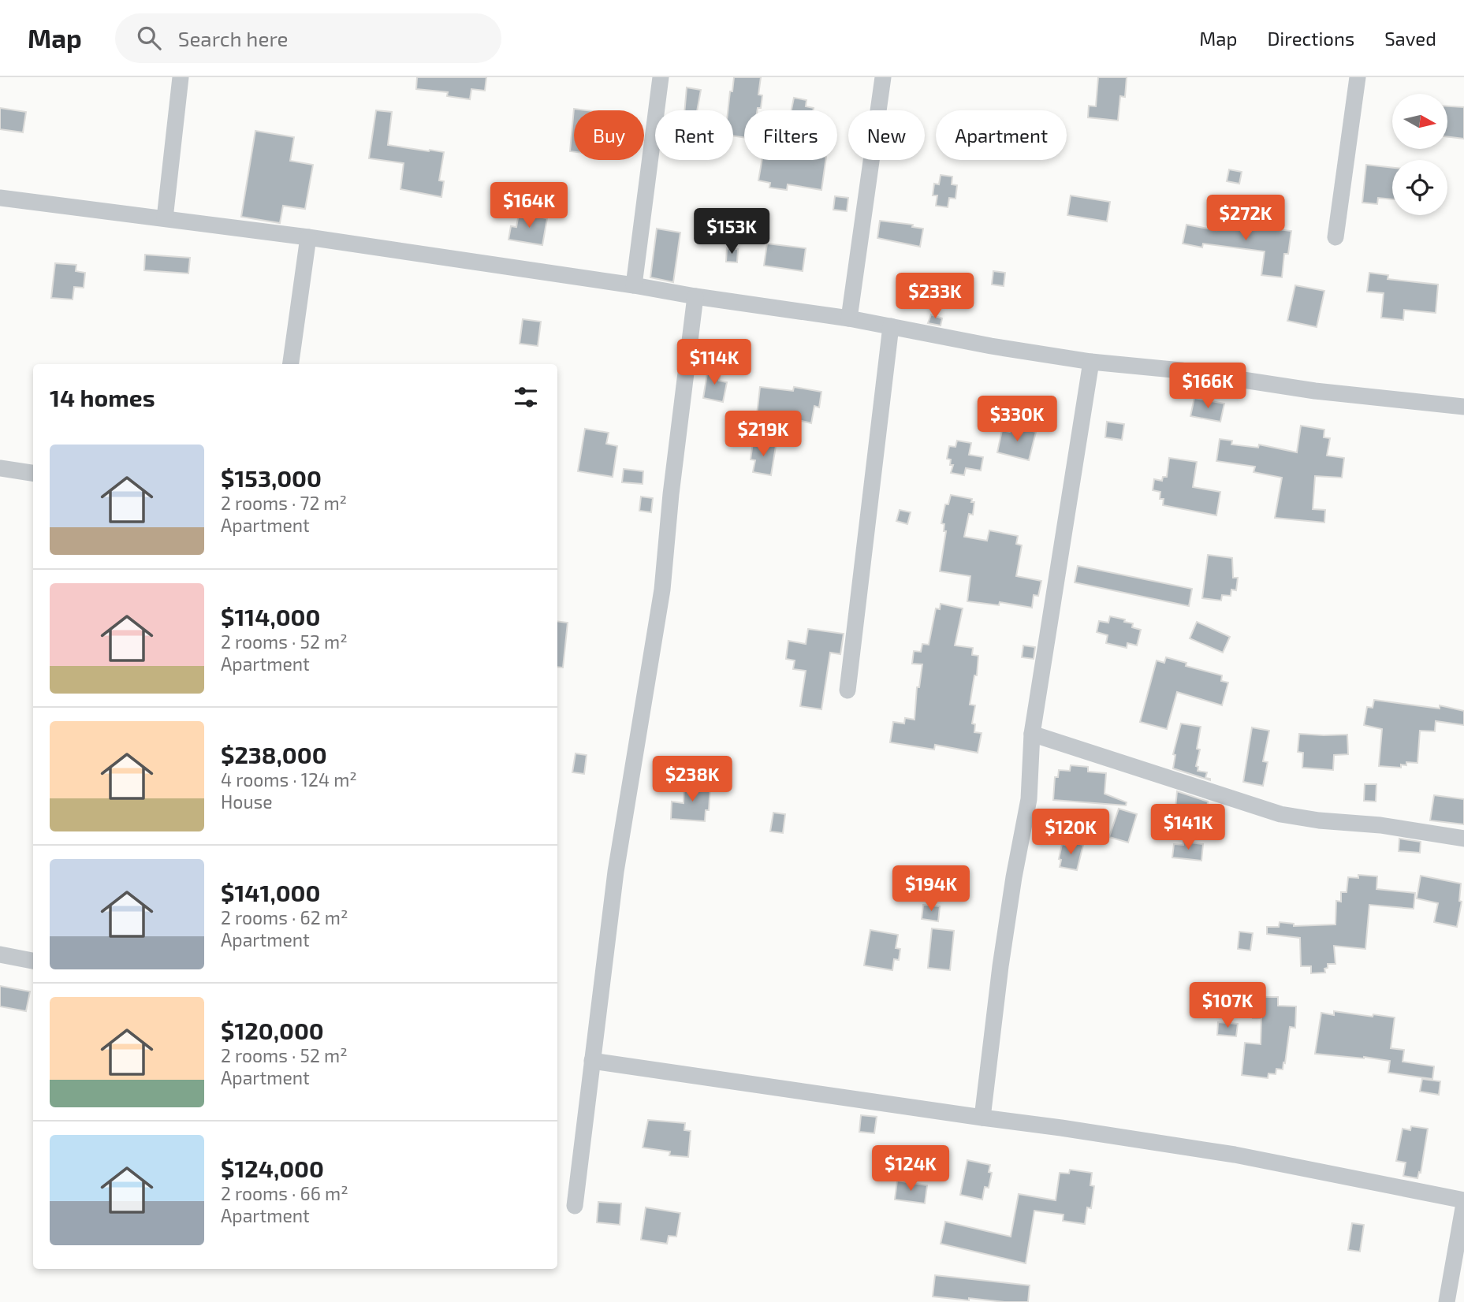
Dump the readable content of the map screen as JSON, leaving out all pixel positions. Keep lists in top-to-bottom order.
{
  "north": "right",
  "page": {
    "header": "Map",
    "search": "Search here",
    "nav": ["Map", "Directions", "Saved"],
    "chip": [
      "Buy",
      "Rent",
      "Filters",
      "New",
      "Apartment"
    ],
    "price": [
      "$164K",
      "$272K",
      "$153K",
      "$233K",
      "$114K",
      "$166K",
      "$330K",
      "$219K",
      "$238K",
      "$141K",
      "$120K",
      "$194K",
      "$107K",
      "$124K"
    ],
    "heading": "14 homes",
    "list": [
      {
        "name": "$153,000",
        "note": "2 rooms · 72 m² · Apartment"
      },
      {
        "name": "$114,000",
        "note": "2 rooms · 52 m² · Apartment"
      },
      {
        "name": "$238,000",
        "note": "4 rooms · 124 m² · House"
      },
      {
        "name": "$141,000",
        "note": "2 rooms · 62 m² · Apartment"
      },
      {
        "name": "$120,000",
        "note": "2 rooms · 52 m² · Apartment"
      },
      {
        "name": "$124,000",
        "note": "2 rooms · 66 m² · Apartment"
      }
    ]
  }
}
